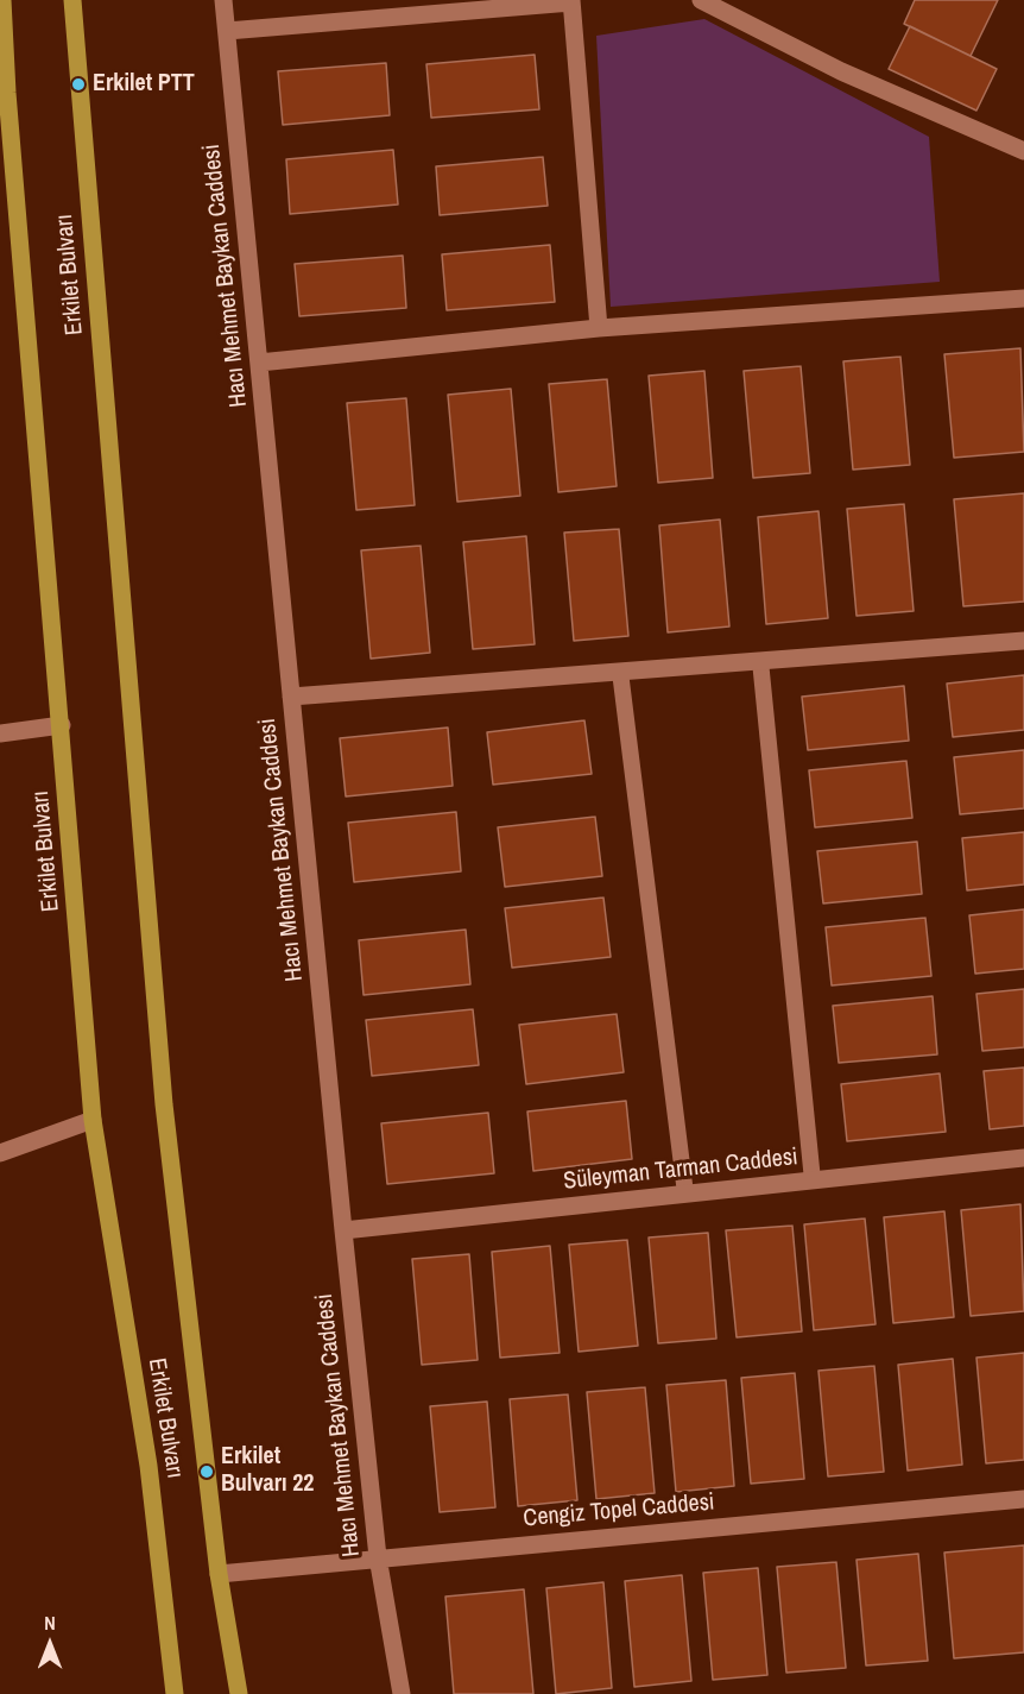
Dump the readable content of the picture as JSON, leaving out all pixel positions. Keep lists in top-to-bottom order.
{
  "streets": {
    "main road": ["Erkilet Bulvarı"],
    "street": ["Hacı Mehmet Baykan Caddesi", "Süleyman Tarman Caddesi", "Cengiz Topel Caddesi"]
  },
  "crossings": [
    ["Erkilet Bulvarı", "Cengiz Topel Caddesi"],
    ["Hacı Mehmet Baykan Caddesi", "Süleyman Tarman Caddesi"],
    ["Hacı Mehmet Baykan Caddesi", "Cengiz Topel Caddesi"]
  ],
  "places": ["Erkilet PTT", "Erkilet Bulvarı 22"],
  "north": "top"
}
